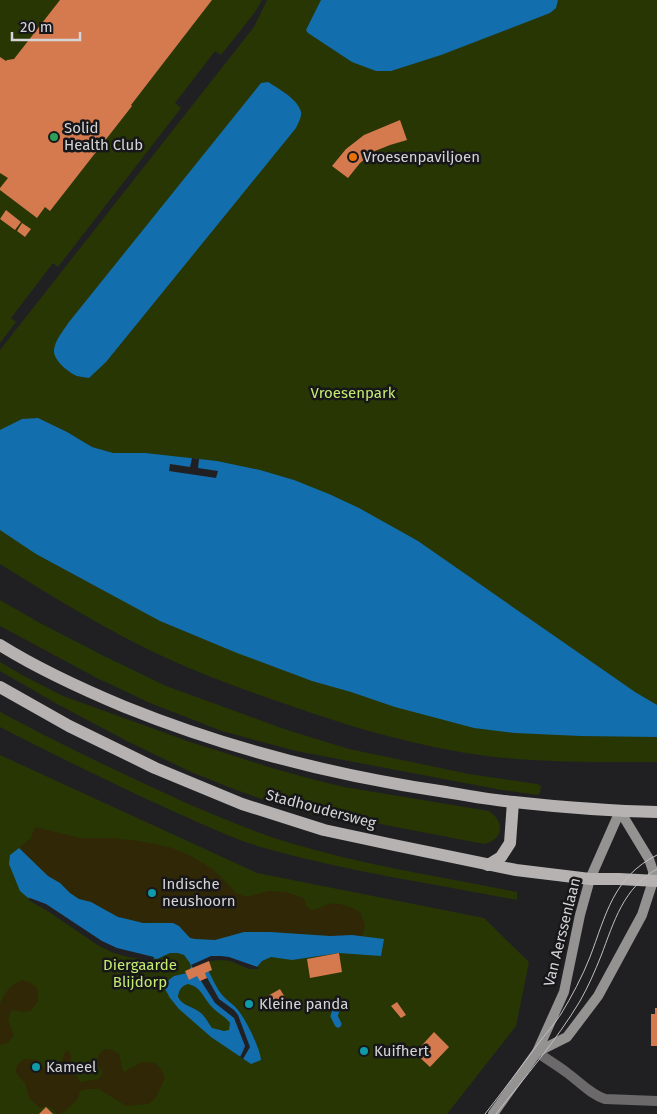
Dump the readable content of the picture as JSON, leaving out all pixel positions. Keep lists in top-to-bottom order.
{
  "streets": {
    "main road": ["Stadhoudersweg"],
    "street": ["Van Aerssenlaan"]
  },
  "crossings": [
    ["Stadhoudersweg", "Van Aerssenlaan"]
  ],
  "parks": ["Vroesenpark", "Diergaarde Blijdorp"],
  "places": [
    "Solid Health Club",
    "Vroesenpaviljoen",
    "Indische neushoorn",
    "Kleine panda",
    "Kuifhert",
    "Kameel"
  ],
  "scale_bar": "20 m"
}
